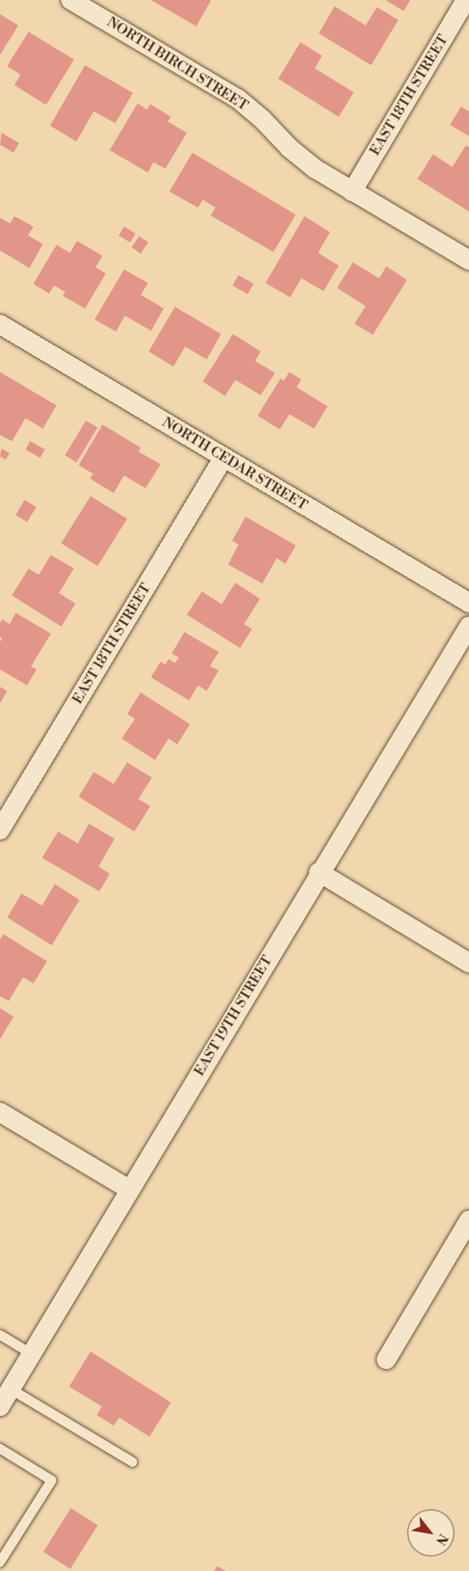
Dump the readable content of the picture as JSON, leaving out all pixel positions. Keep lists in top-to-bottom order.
{
  "streets": {
    "street": [
      "NORTH BIRCH STREET",
      "EAST 18TH STREET",
      "NORTH CEDAR STREET",
      "EAST 19TH STREET"
    ]
  },
  "crossings": [
    ["NORTH BIRCH STREET", "EAST 18TH STREET"],
    ["EAST 18TH STREET", "NORTH CEDAR STREET"]
  ],
  "north": "bottom right"
}
